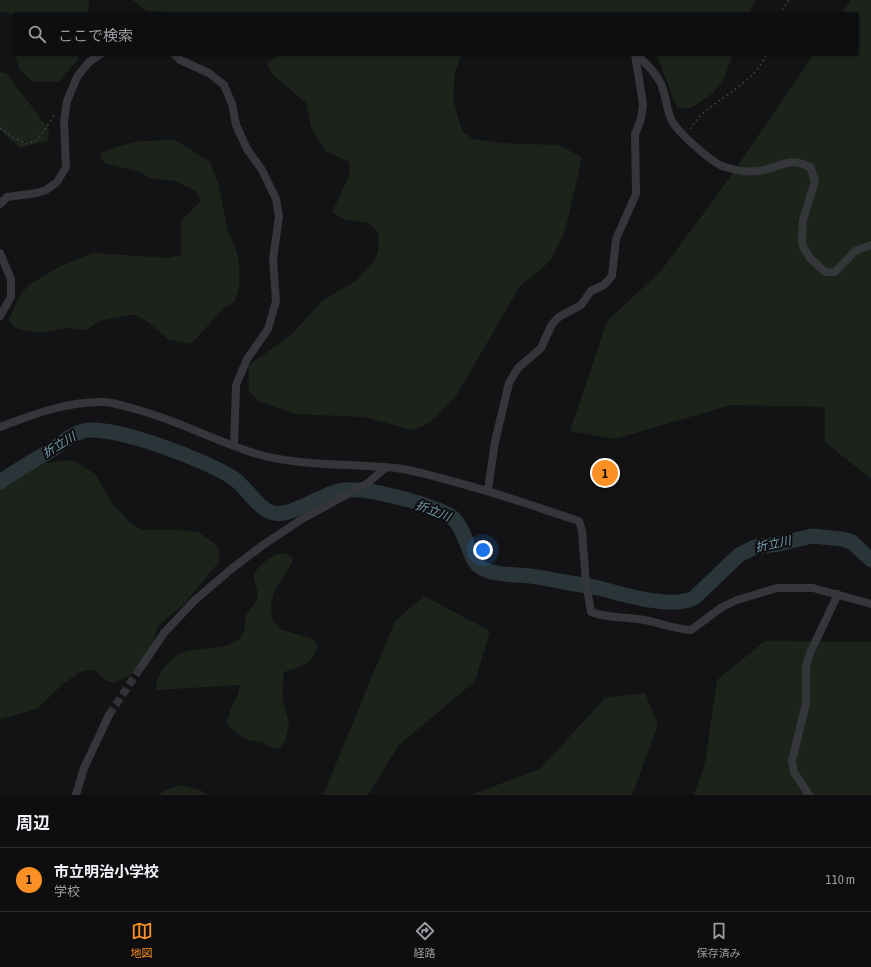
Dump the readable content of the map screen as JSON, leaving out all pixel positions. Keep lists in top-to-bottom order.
{
  "water": ["折立川"],
  "page": {
    "search": "ここで検索",
    "pins": "1",
    "heading": "周辺",
    "list": [
      {
        "mark": "1",
        "name": "市立明治小学校",
        "note": "学校",
        "value": "110 m"
      }
    ],
    "nav": ["地図", "経路", "保存済み"]
  }
}
